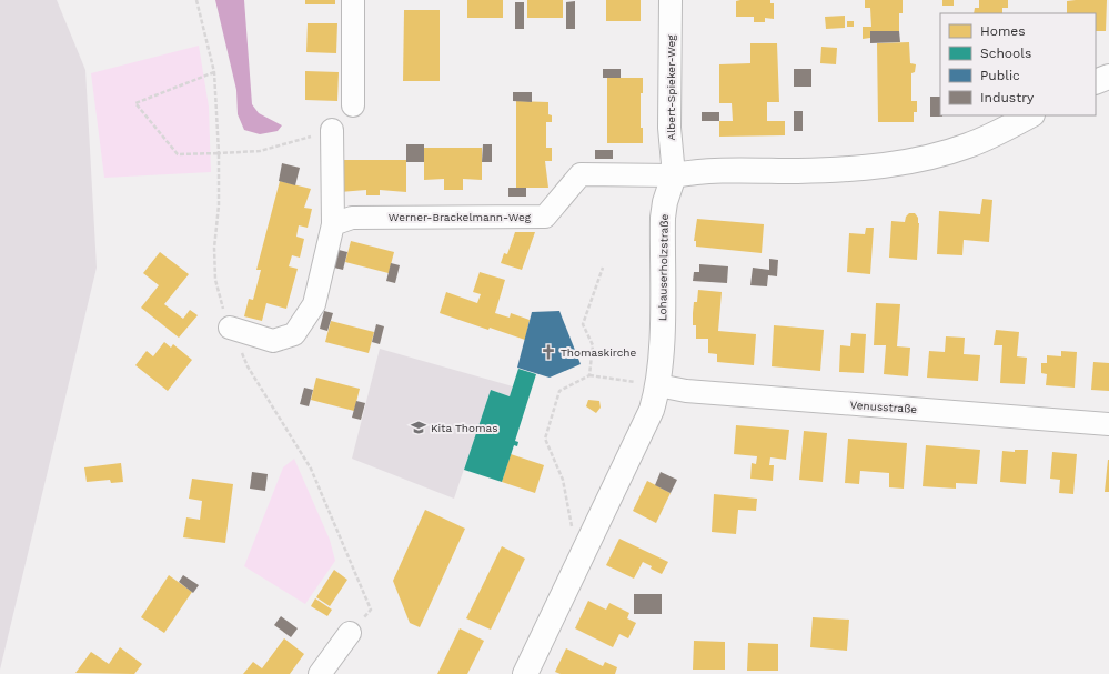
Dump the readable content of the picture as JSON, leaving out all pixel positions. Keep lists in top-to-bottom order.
{
  "streets": {
    "street": [
      "Albert-Spieker-Weg",
      "Werner-Brackelmann-Weg",
      "Lohauserholzstraße",
      "Venusstraße"
    ]
  },
  "crossings": [
    ["Albert-Spieker-Weg", "Werner-Brackelmann-Weg"],
    ["Albert-Spieker-Weg", "Lohauserholzstraße"],
    ["Werner-Brackelmann-Weg", "Lohauserholzstraße"],
    ["Lohauserholzstraße", "Venusstraße"]
  ],
  "places": {
    "church": ["Thomaskirche"],
    "school or university": ["Kita Thomas"]
  },
  "legend": [
    "Homes",
    "Schools",
    "Public",
    "Industry"
  ]
}
